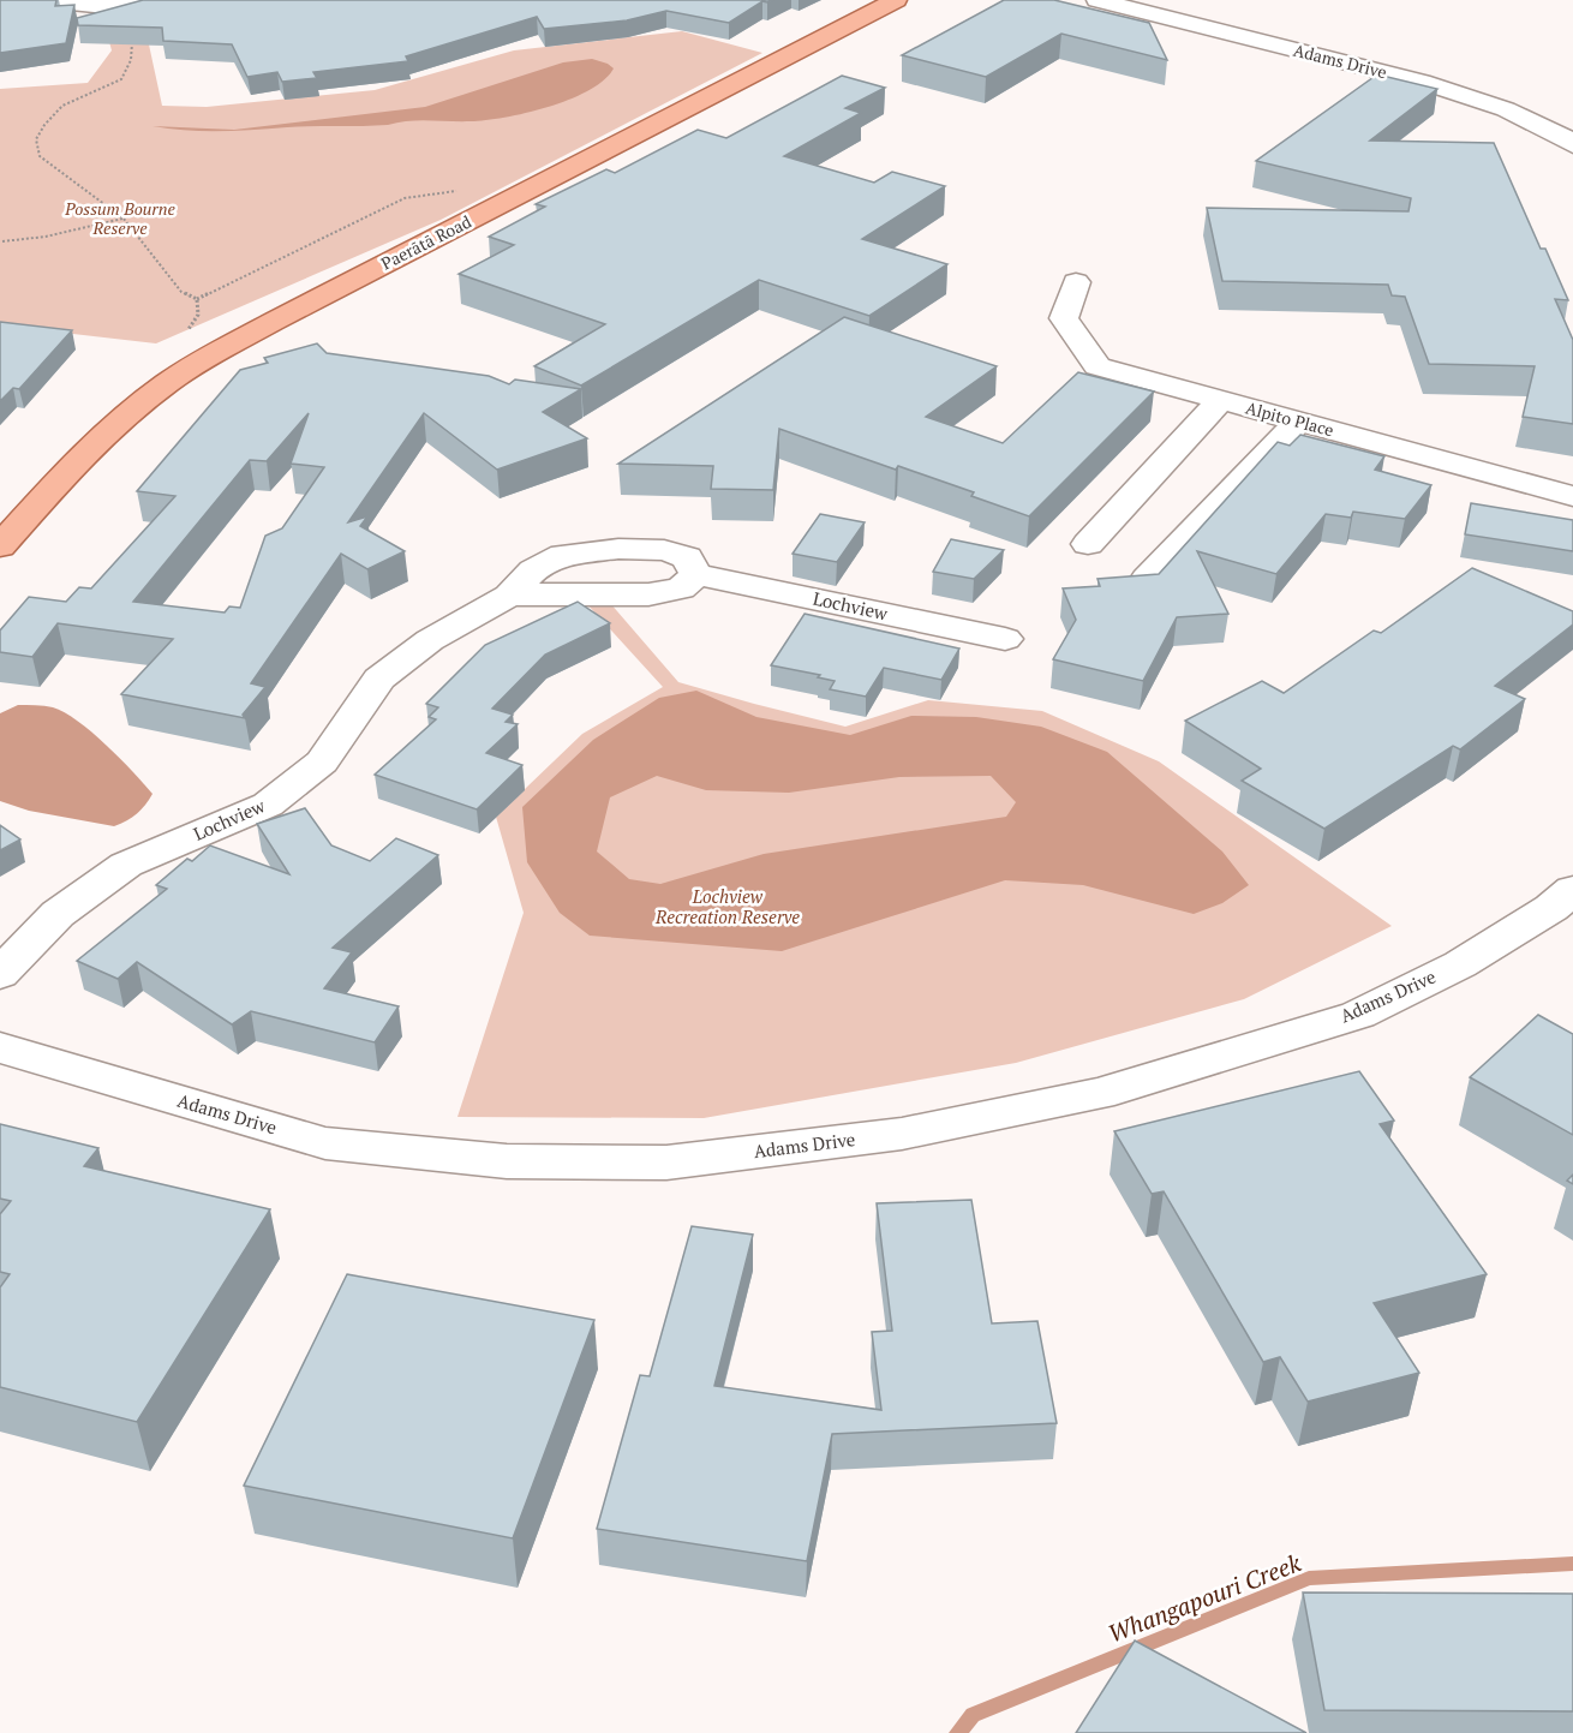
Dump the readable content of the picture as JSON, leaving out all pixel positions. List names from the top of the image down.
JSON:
{
  "streets": {
    "main road": ["Paerātā Road"],
    "street": ["Adams Drive", "Alpito Place", "Lochview"]
  },
  "water": ["Whangapouri Creek"],
  "parks": ["Possum Bourne Reserve", "Lochview Recreation Reserve"]
}
